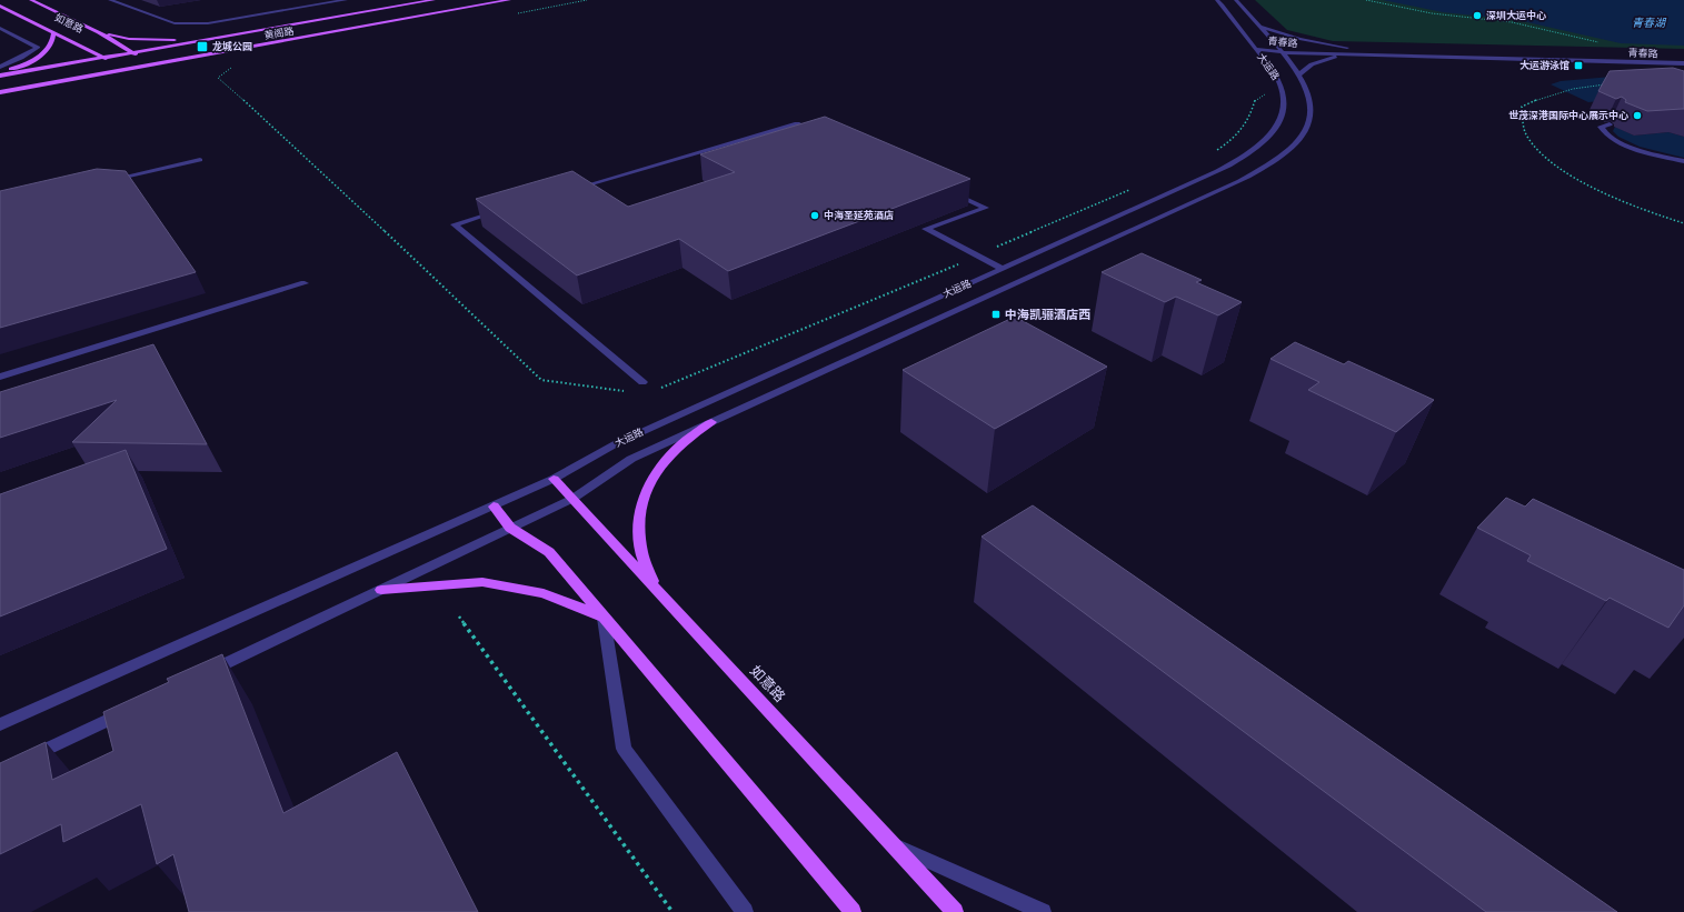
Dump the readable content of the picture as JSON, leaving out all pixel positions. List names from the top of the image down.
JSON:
{
  "streets": {
    "main road": ["如意路", "黄阁路"],
    "street": ["青春路", "大运路"]
  },
  "crossings": [
    ["如意路", "黄阁路"],
    ["如意路", "大运路"],
    ["青春路", "大运路"]
  ],
  "water": ["青春湖"],
  "places": {
    "other": ["深圳大运中心", "世茂深港国际中心展示中心", "中海圣延苑酒店"],
    "transit": ["龙城公园", "大运游泳馆", "中海凯骊酒店西"]
  }
}
